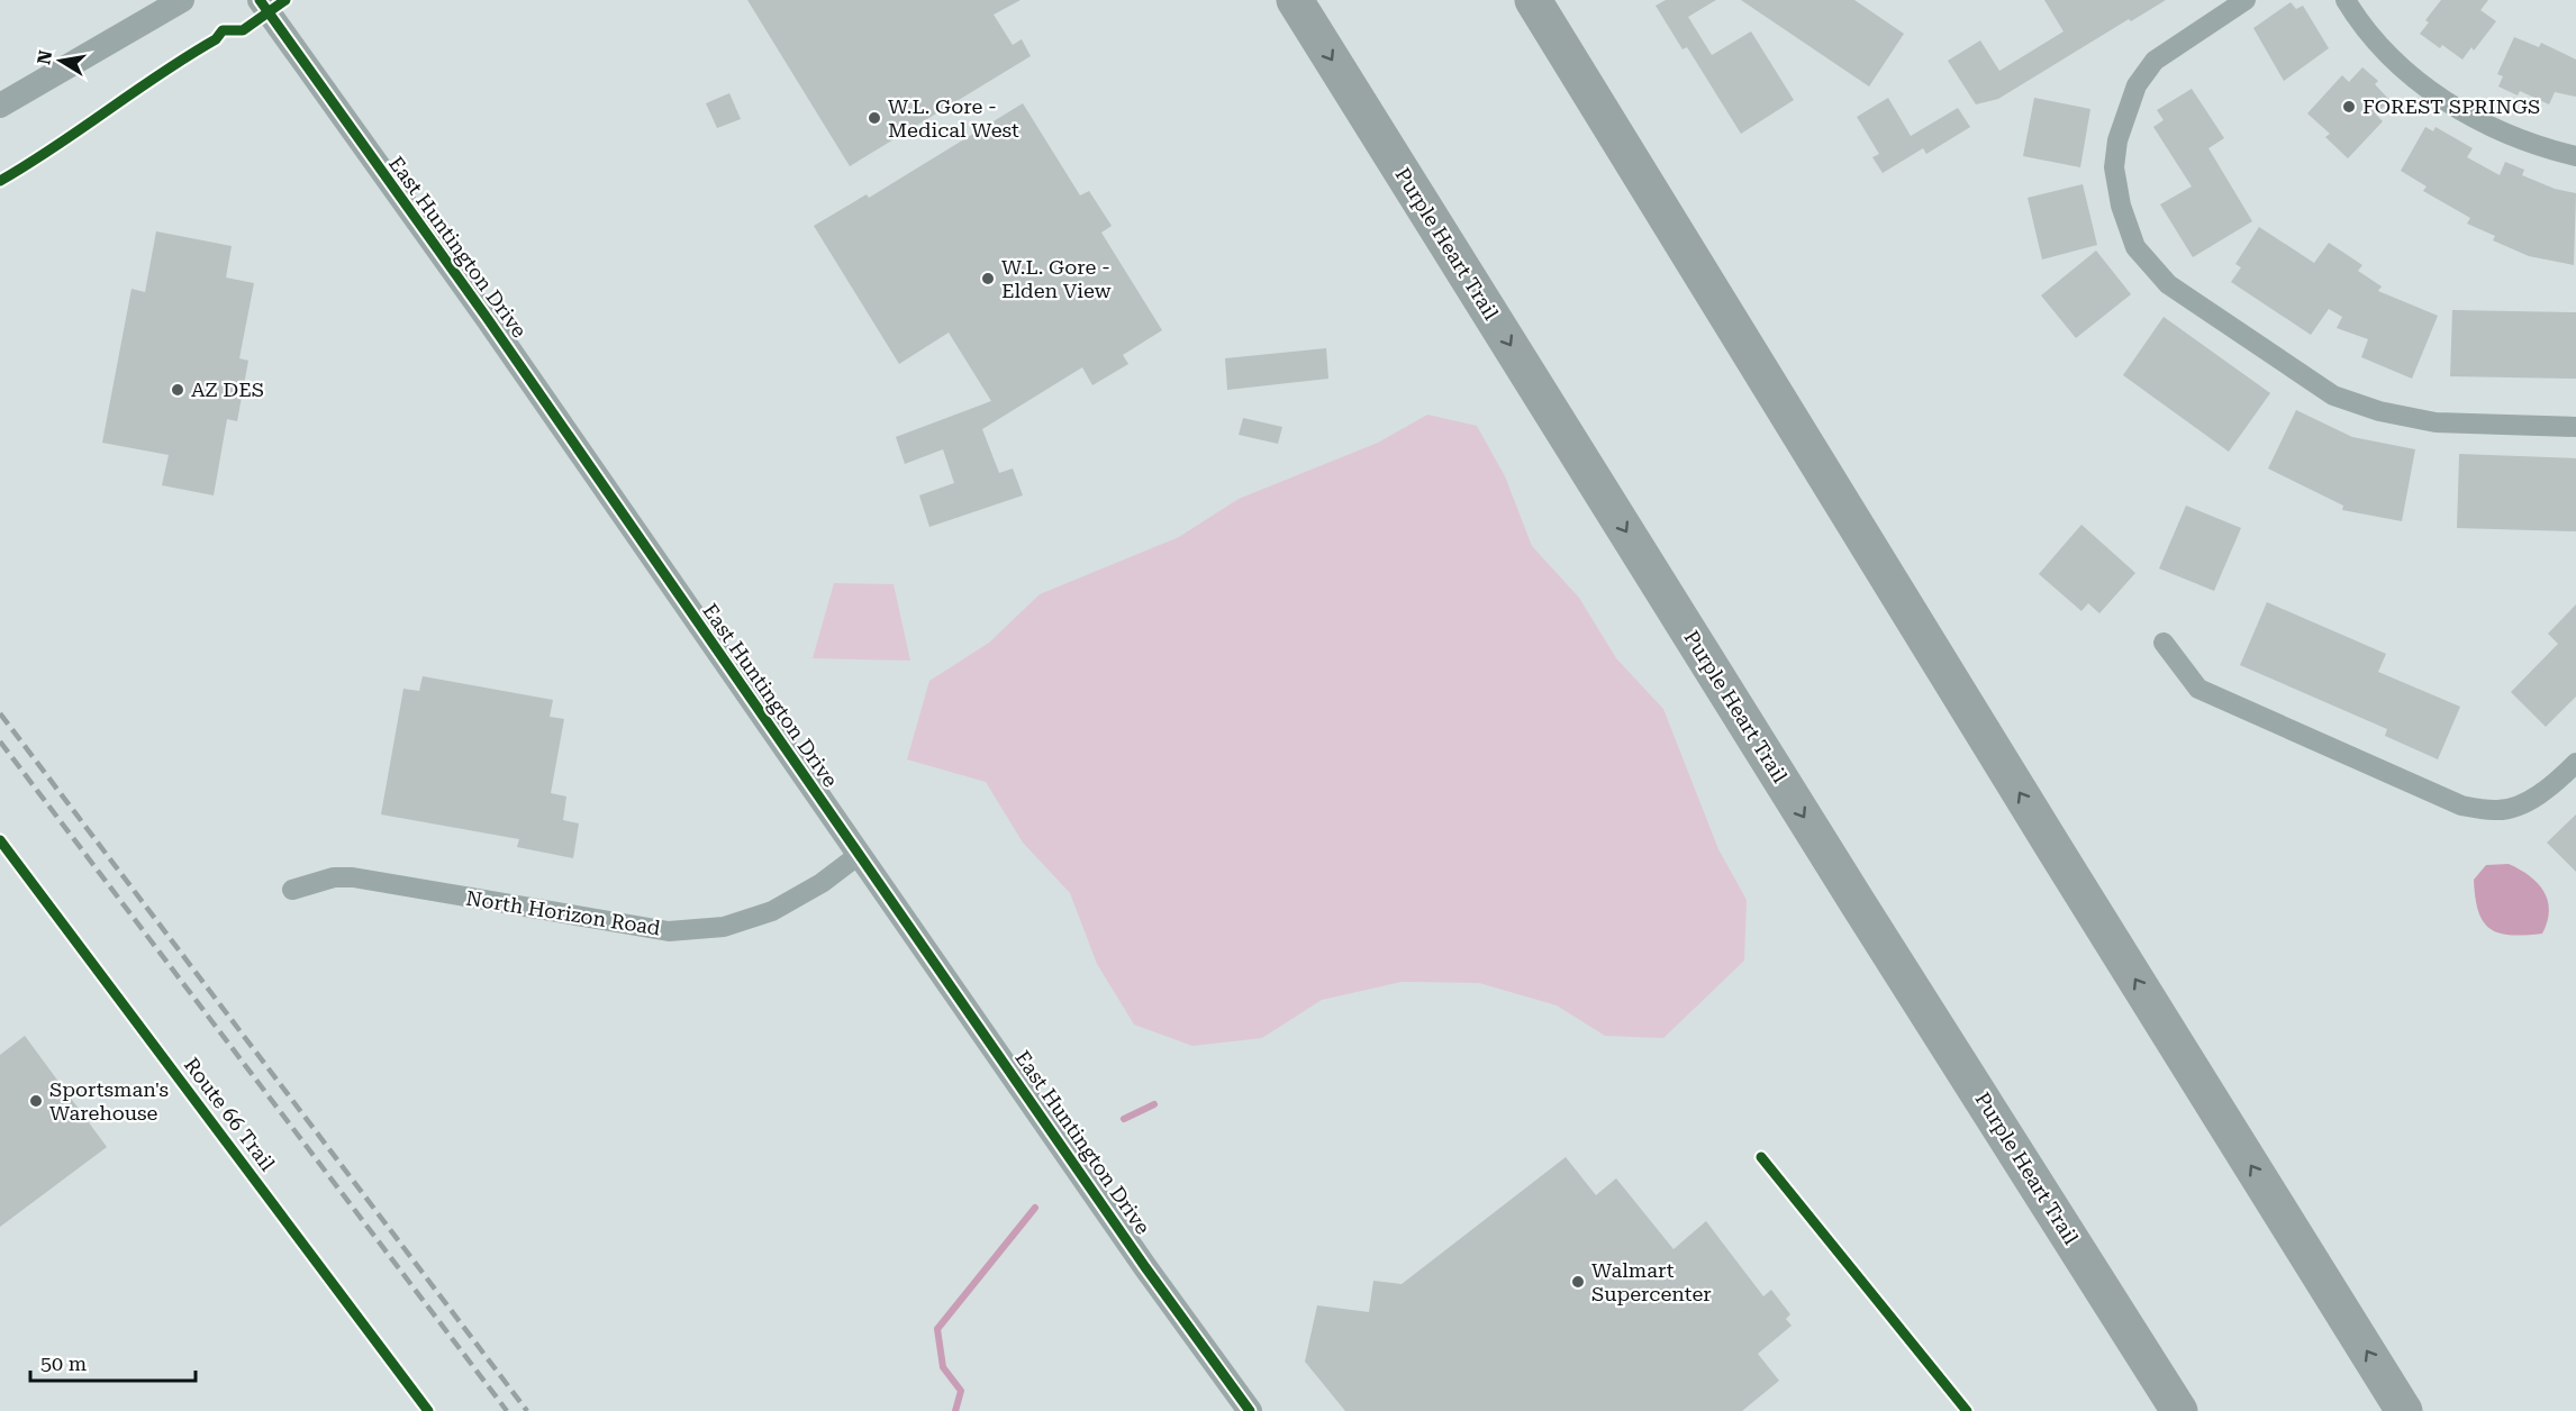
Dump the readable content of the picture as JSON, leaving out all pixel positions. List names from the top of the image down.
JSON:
{
  "streets": {
    "highway": ["Purple Heart Trail"],
    "street": ["East Huntington Drive", "North Horizon Road"],
    "cycle path": ["Route 66 Trail"]
  },
  "crossings": [
    ["East Huntington Drive", "North Horizon Road"]
  ],
  "places": [
    "FOREST SPRINGS",
    "W.L. Gore - Medical West",
    "W.L. Gore - Elden View",
    "AZ DES",
    "Sportsman's Warehouse",
    "Walmart Supercenter"
  ],
  "scale_bar": "50 m",
  "north": "left"
}
